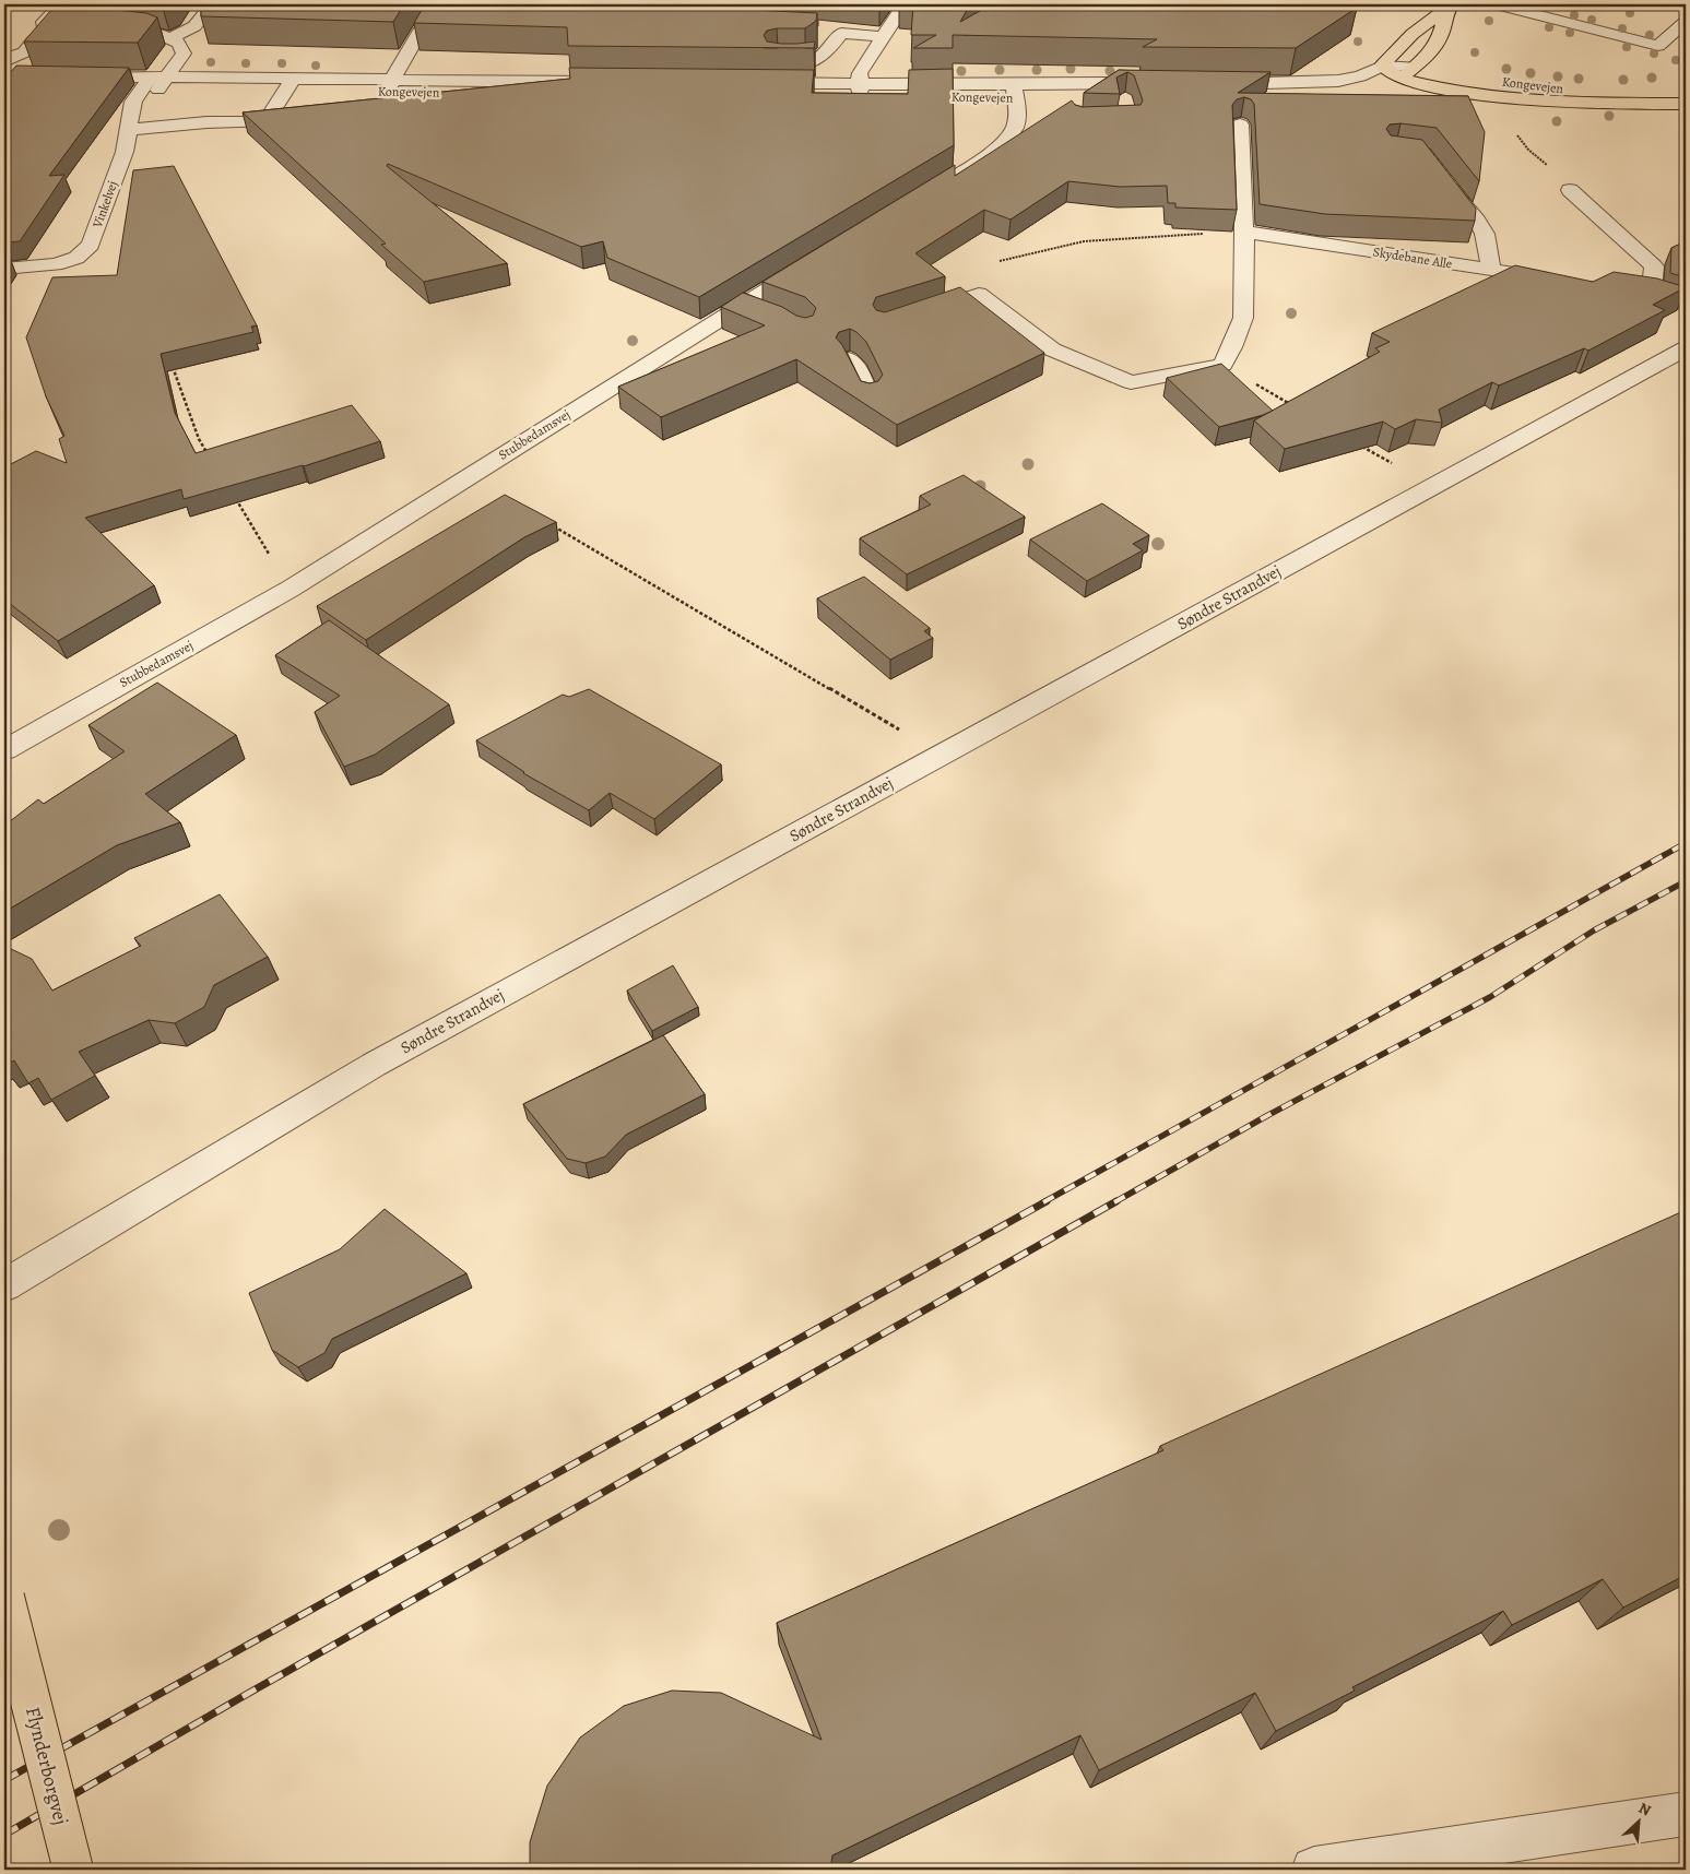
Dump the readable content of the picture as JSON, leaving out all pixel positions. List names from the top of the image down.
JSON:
{
  "streets": {
    "main road": ["Kongevejen", "Flynderborgvej"],
    "street": [
      "Vinkelvej",
      "Skydebane Alle",
      "Stubbedamsvej",
      "Søndre Strandvej"
    ]
  },
  "crossings": [
    ["Kongevejen", "Vinkelvej"]
  ],
  "north": "top right"
}
